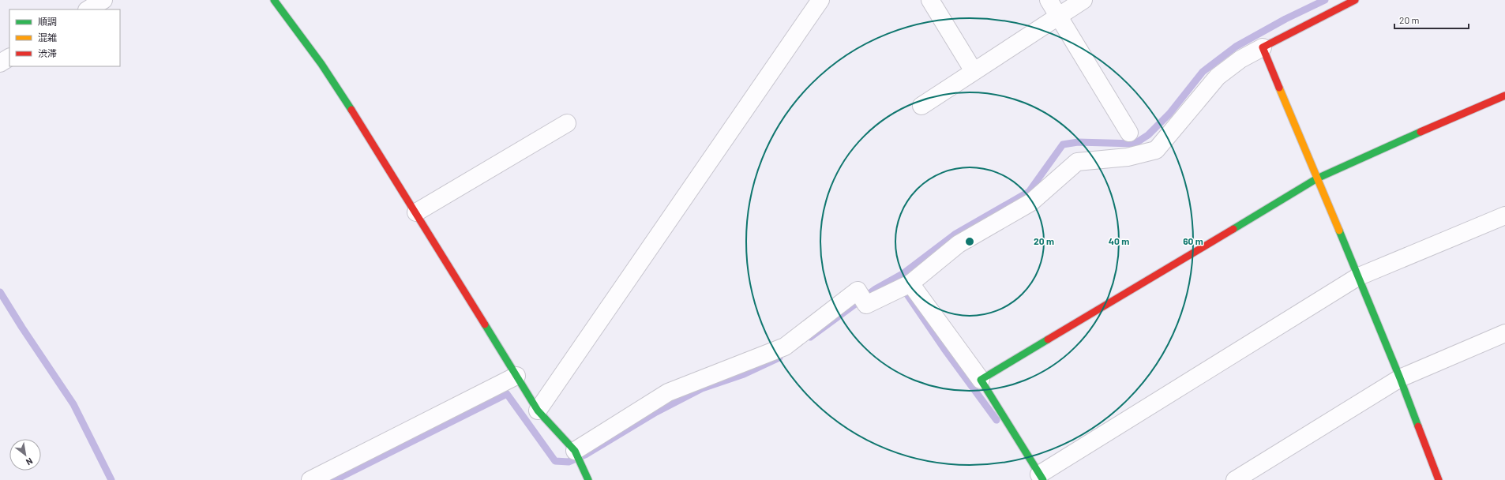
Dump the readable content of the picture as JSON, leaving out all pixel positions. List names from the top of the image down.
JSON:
{
  "legend": ["順調", "混雑", "渋滞"],
  "scale_bar": "20 m",
  "north": "bottom right",
  "rings": ["20 m", "40 m", "60 m"]
}
